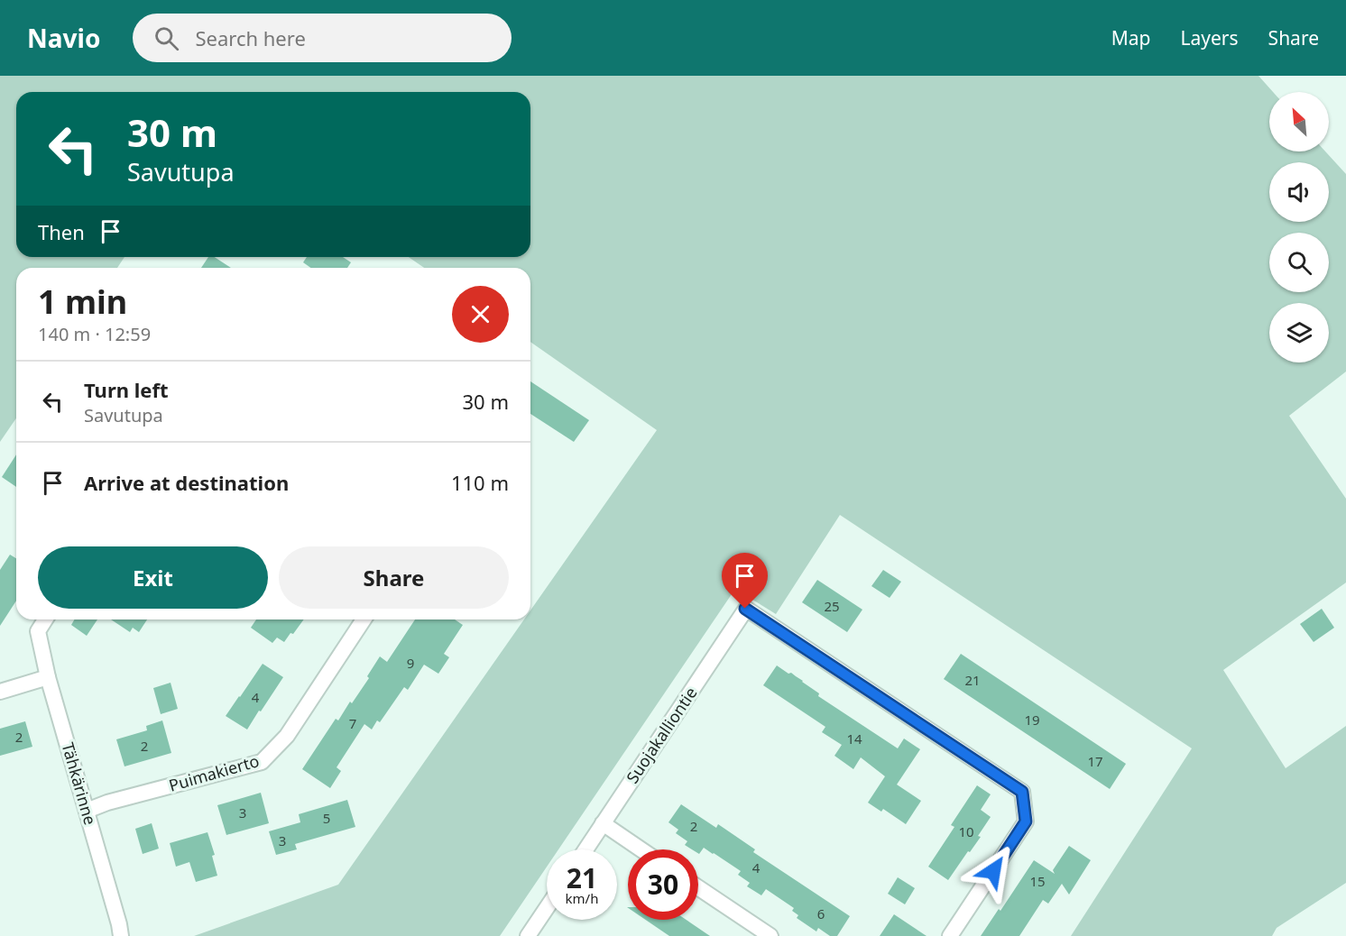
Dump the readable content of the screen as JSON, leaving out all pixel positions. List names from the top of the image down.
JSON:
{
  "streets": {
    "street": ["Suojakalliontie", "Puimakierto", "Tähkärinne"]
  },
  "crossings": [
    ["Puimakierto", "Tähkärinne"]
  ],
  "house_numbers": [
    "25",
    "9",
    "21",
    "4",
    "19",
    "7",
    "2",
    "14",
    "2",
    "17",
    "3",
    "5",
    "2",
    "10",
    "3",
    "4",
    "15",
    "6"
  ],
  "north": "top left",
  "page": {
    "header": "Navio",
    "search": "Search here",
    "nav": ["Map", "Layers", "Share"],
    "turn": ["30 m", "Savutupa"],
    "then": "Then",
    "heading": ["1 min", "140 m · 12:59"],
    "list": [
      {
        "name": "Turn left",
        "note": "Savutupa",
        "value": "30 m"
      },
      {
        "name": "Arrive at destination",
        "value": "110 m"
      }
    ],
    "buttons": ["Exit", "Share"],
    "speed": "21 km/h",
    "limit": "30"
  }
}
